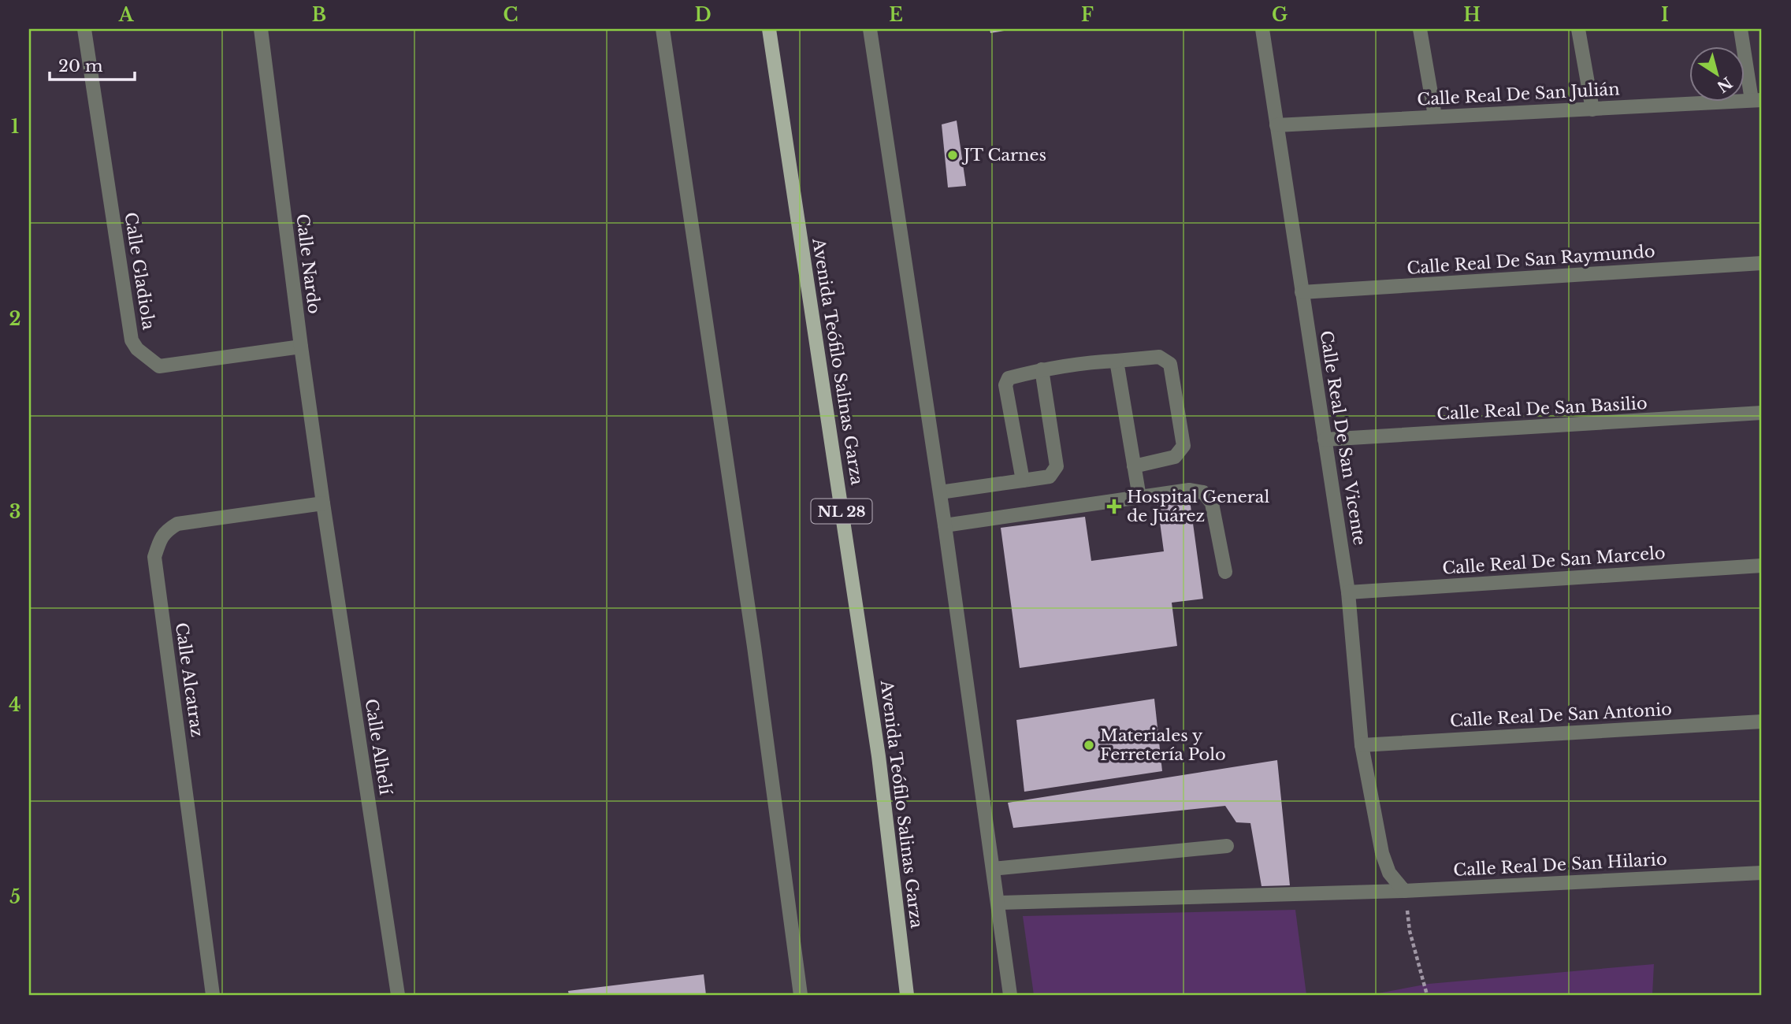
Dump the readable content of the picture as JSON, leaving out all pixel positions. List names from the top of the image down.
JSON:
{
  "streets": {
    "main road": ["Avenida Teófilo Salinas Garza", "NL 28"],
    "street": [
      "Calle Real De San Julián",
      "Calle Real De San Raymundo",
      "Calle Nardo",
      "Calle Gladiola",
      "Calle Real De San Basilio",
      "Calle Real De San Vicente",
      "Calle Real De San Marcelo",
      "Calle Alcatraz",
      "Calle Real De San Antonio",
      "Calle Alhelí",
      "Calle Real De San Hilario"
    ]
  },
  "crossings": [
    ["Calle Real De San Julián", "Calle Real De San Vicente"],
    ["Calle Real De San Raymundo", "Calle Real De San Vicente"],
    ["Calle Nardo", "Calle Gladiola"],
    ["Calle Nardo", "Calle Alcatraz"],
    ["Calle Nardo", "Calle Alhelí"],
    ["Calle Real De San Basilio", "Calle Real De San Vicente"],
    ["Calle Real De San Vicente", "Calle Real De San Marcelo"],
    ["Calle Real De San Vicente", "Calle Real De San Antonio"],
    ["Calle Real De San Vicente", "Calle Real De San Hilario"],
    ["Calle Alcatraz", "Calle Alhelí"]
  ],
  "places": {
    "other": ["JT Carnes", "Materiales y Ferretería Polo"],
    "health": ["Hospital General de Juárez"]
  },
  "scale_bar": "20 m",
  "north": "bottom right",
  "grid": {
    "columns": [
      "A",
      "B",
      "C",
      "D",
      "E",
      "F",
      "G",
      "H",
      "I"
    ],
    "rows": [
      "1",
      "2",
      "3",
      "4",
      "5"
    ]
  }
}
